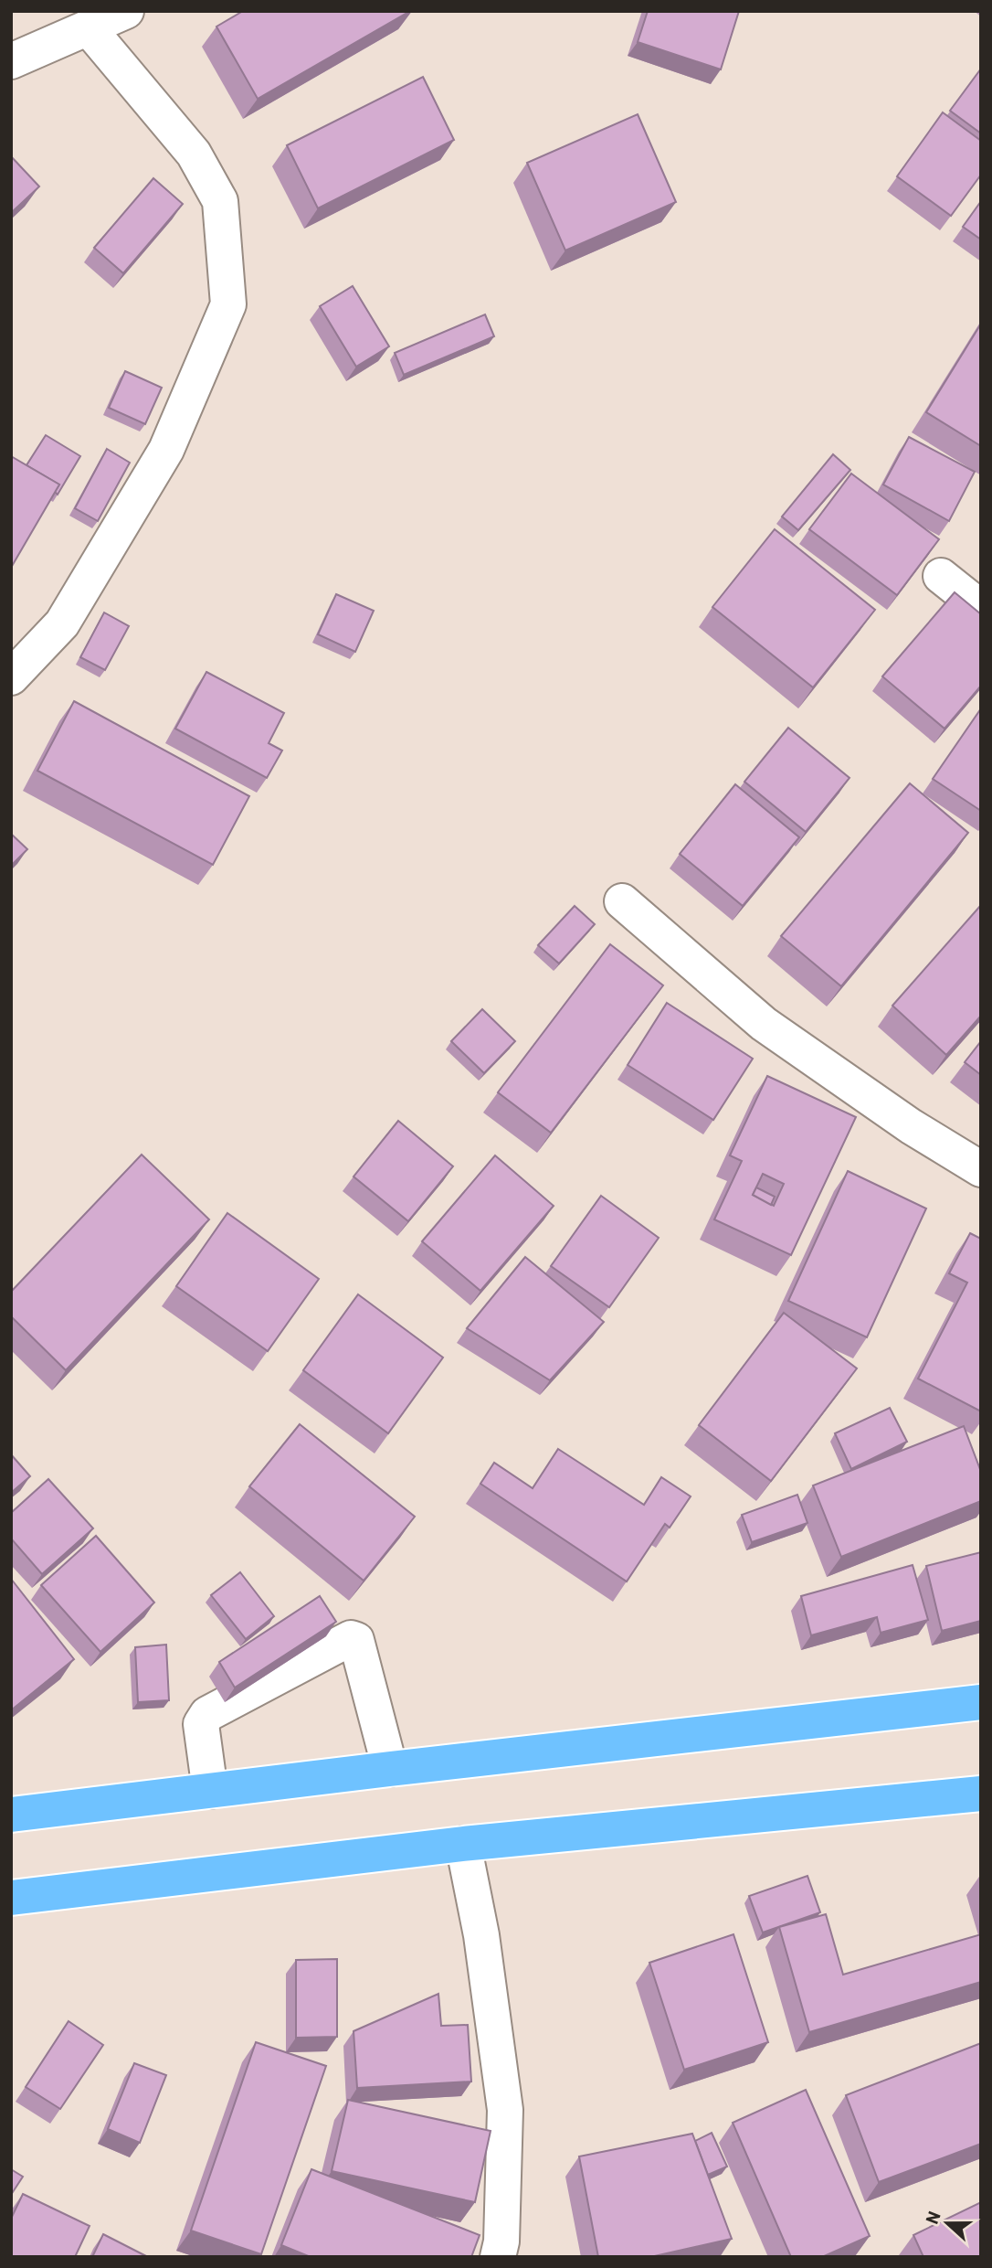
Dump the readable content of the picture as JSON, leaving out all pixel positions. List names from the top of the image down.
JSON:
{
  "north": "left"
}
